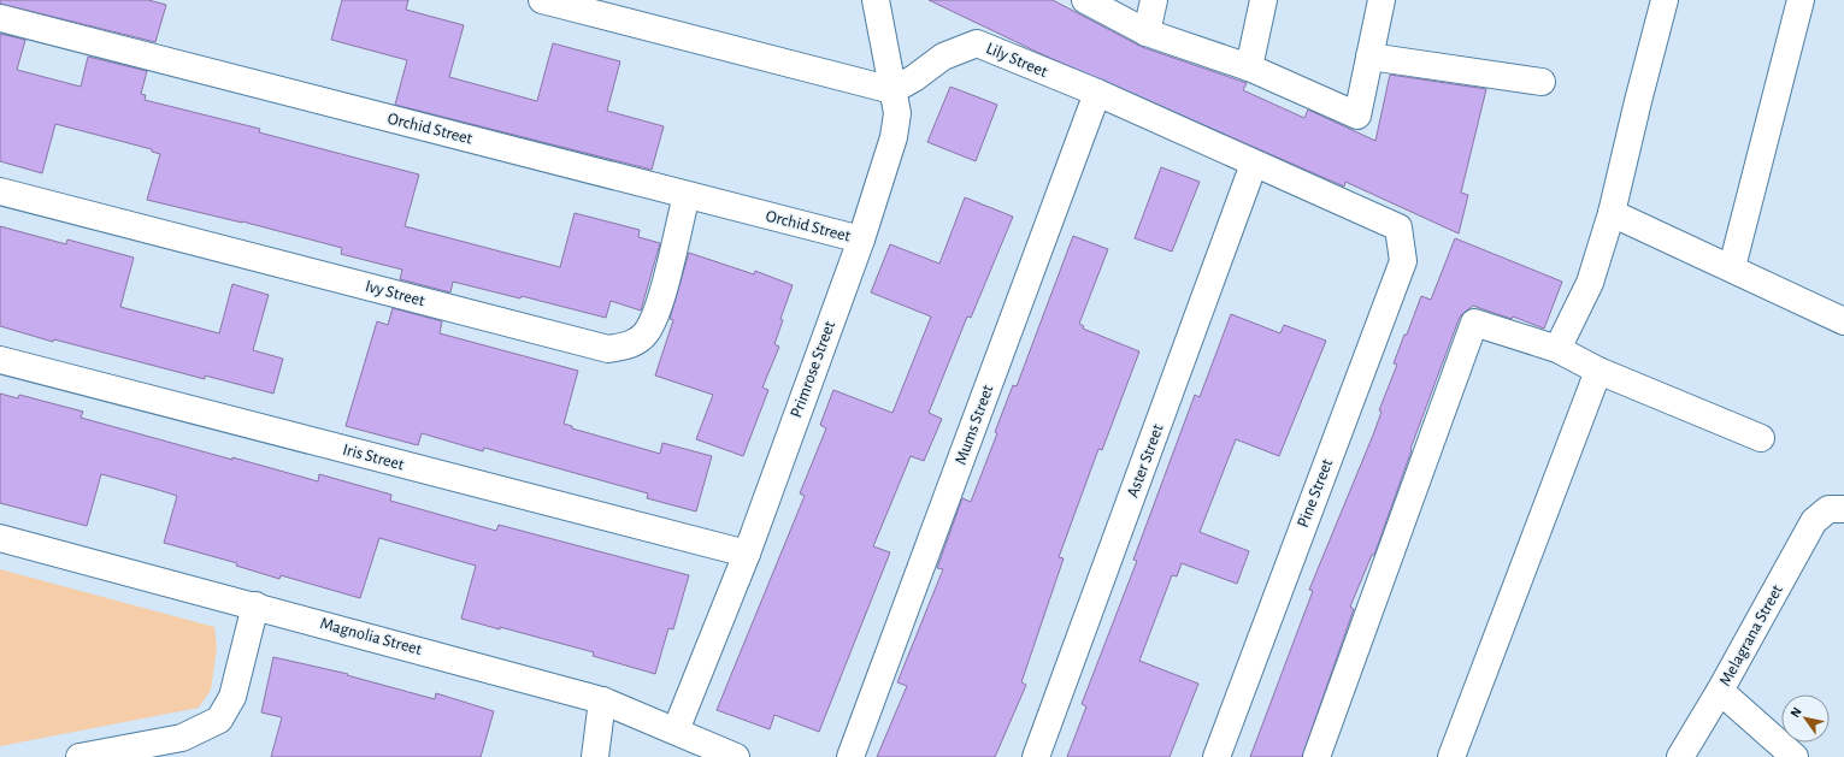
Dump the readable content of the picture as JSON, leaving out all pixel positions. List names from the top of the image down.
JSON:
{
  "streets": {
    "street": [
      "Lily Street",
      "Orchid Street",
      "Ivy Street",
      "Primrose Street",
      "Mums Street",
      "Iris Street",
      "Aster Street",
      "Pine Street",
      "Melagrana Street",
      "Magnolia Street"
    ]
  },
  "crossings": [
    ["Lily Street", "Primrose Street"],
    ["Lily Street", "Mums Street"],
    ["Lily Street", "Aster Street"],
    ["Lily Street", "Pine Street"],
    ["Orchid Street", "Ivy Street"],
    ["Orchid Street", "Primrose Street"],
    ["Primrose Street", "Iris Street"],
    ["Primrose Street", "Magnolia Street"]
  ],
  "north": "top left"
}
